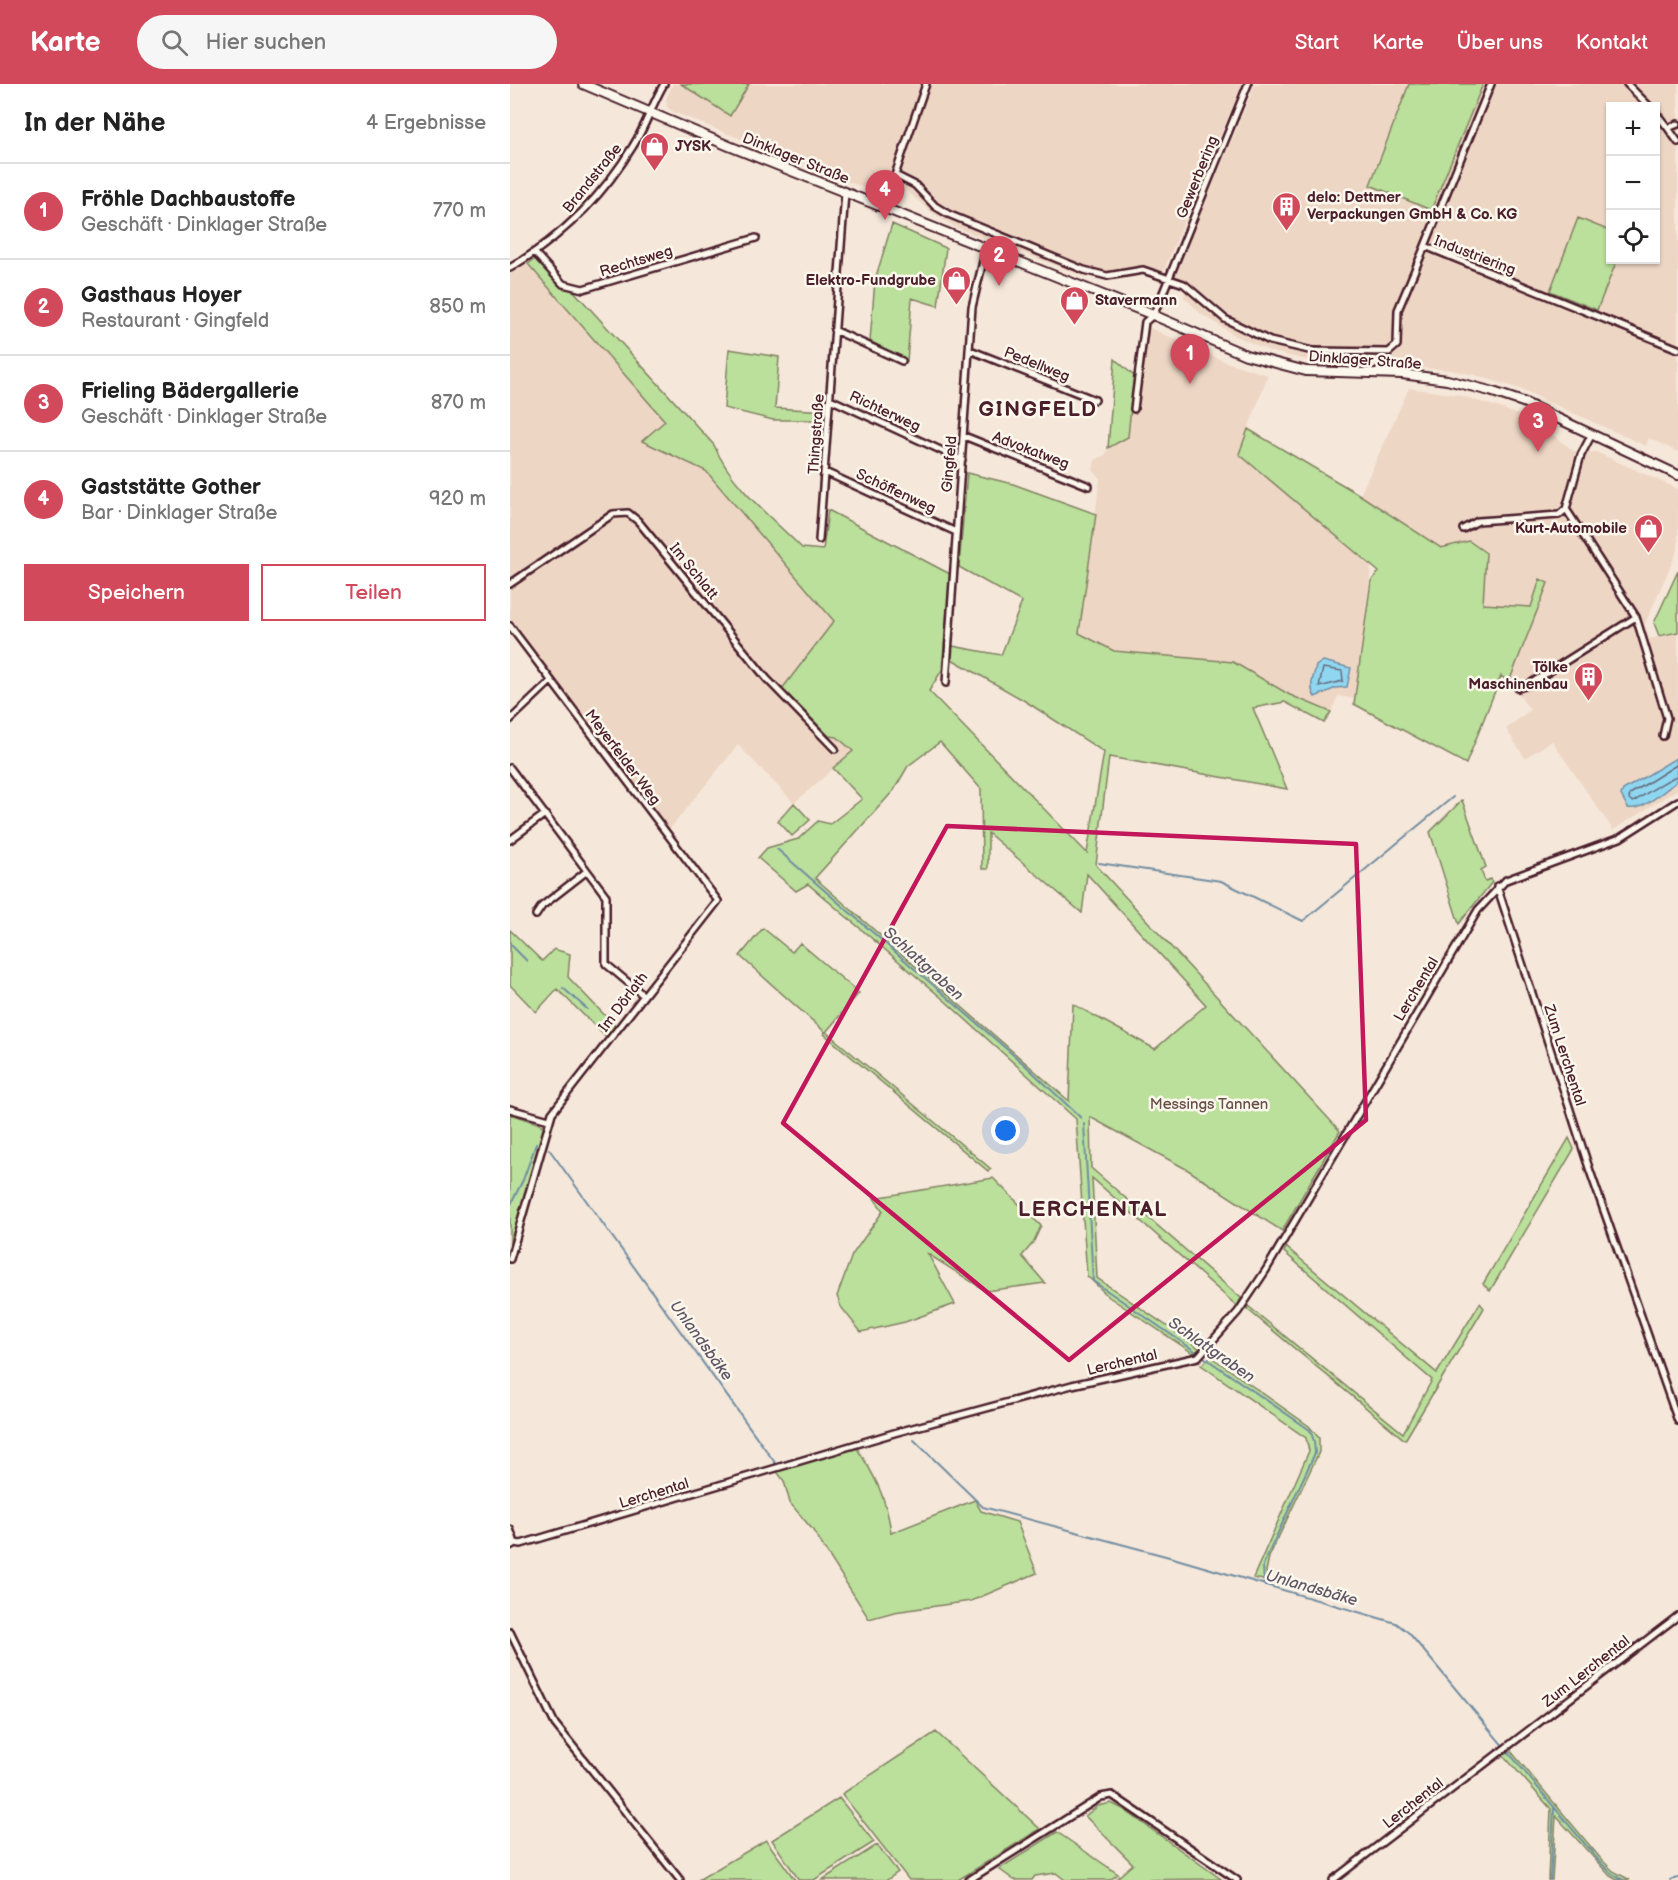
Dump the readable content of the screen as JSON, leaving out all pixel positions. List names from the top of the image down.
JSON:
{
  "streets": {
    "main road": ["Dinklager Straße"],
    "street": [
      "Gewerbering",
      "Brandstraße",
      "Industriering",
      "Rechtsweg",
      "Pedellweg",
      "Richterweg",
      "Thingstraße",
      "Advokatweg",
      "Gingfeld",
      "Schöffenweg",
      "Im Schlatt",
      "Meyerfelder Weg",
      "Lerchental",
      "Im Dörlath",
      "Zum Lerchental"
    ]
  },
  "crossings": [
    ["Dinklager Straße", "Gewerbering"],
    ["Dinklager Straße", "Brandstraße"],
    ["Dinklager Straße", "Thingstraße"],
    ["Dinklager Straße", "Gingfeld"],
    ["Gewerbering", "Industriering"],
    ["Brandstraße", "Rechtsweg"],
    ["Pedellweg", "Gingfeld"],
    ["Richterweg", "Thingstraße"],
    ["Richterweg", "Gingfeld"],
    ["Thingstraße", "Schöffenweg"],
    ["Advokatweg", "Gingfeld"],
    ["Gingfeld", "Schöffenweg"],
    ["Meyerfelder Weg", "Im Dörlath"],
    ["Lerchental", "Zum Lerchental"]
  ],
  "districts": ["GINGFELD", "LERCHENTAL"],
  "water": ["Schlattgraben", "Unlandsbäke"],
  "parks": ["Messings Tannen"],
  "places": {
    "shop": [
      "JYSK",
      "Elektro-Fundgrube",
      "Stavermann",
      "Kurt-Automobile"
    ],
    "building": ["delo: Dettmer Verpackungen GmbH & Co. KG", "Tölke Maschinenbau"]
  },
  "page": {
    "header": "Karte",
    "search": "Hier suchen",
    "nav": [
      "Start",
      "Karte",
      "Über uns",
      "Kontakt"
    ],
    "heading": ["In der Nähe", "4 Ergebnisse"],
    "map_buttons": ["+", "−"],
    "list": [
      {
        "mark": "1",
        "name": "Fröhle Dachbaustoffe",
        "note": "Geschäft · Dinklager Straße",
        "value": "770 m"
      },
      {
        "mark": "2",
        "name": "Gasthaus Hoyer",
        "note": "Restaurant · Gingfeld",
        "value": "850 m"
      },
      {
        "mark": "3",
        "name": "Frieling Bädergallerie",
        "note": "Geschäft · Dinklager Straße",
        "value": "870 m"
      },
      {
        "mark": "4",
        "name": "Gaststätte Gother",
        "note": "Bar · Dinklager Straße",
        "value": "920 m"
      }
    ],
    "pins": [
      "4",
      "2",
      "1",
      "3"
    ],
    "buttons": ["Speichern", "Teilen"]
  }
}
